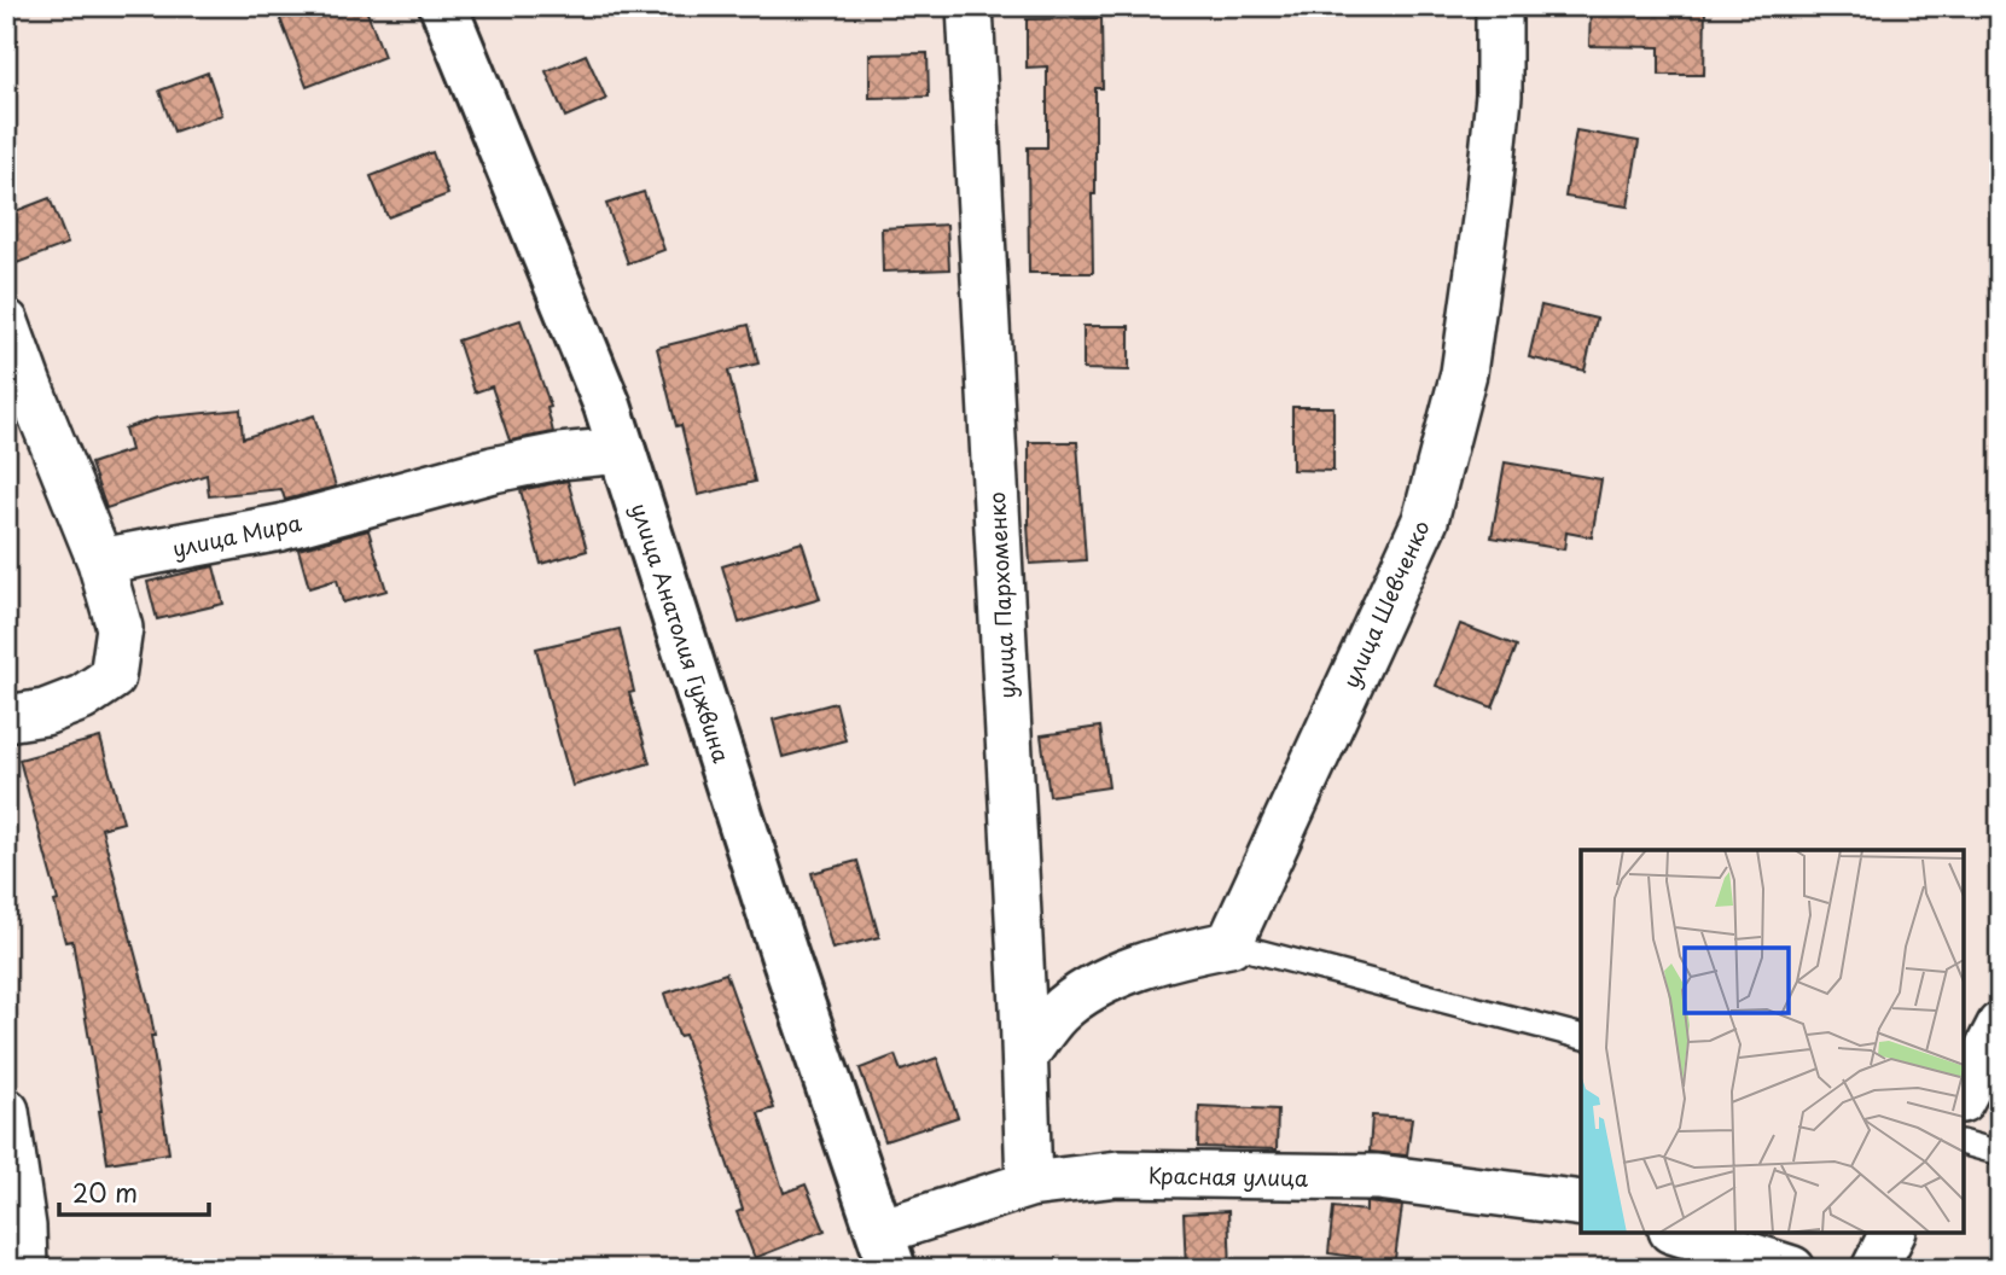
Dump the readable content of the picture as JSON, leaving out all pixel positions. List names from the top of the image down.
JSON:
{
  "streets": {
    "street": [
      "улица Мира",
      "улица Пархоменко",
      "улица Шевченко",
      "улица Анатолия Гужвина",
      "Красная улица"
    ]
  },
  "crossings": [
    ["улица Мира", "улица Анатолия Гужвина"],
    ["улица Пархоменко", "Красная улица"],
    ["улица Анатолия Гужвина", "Красная улица"]
  ],
  "scale_bar": "20 m"
}
